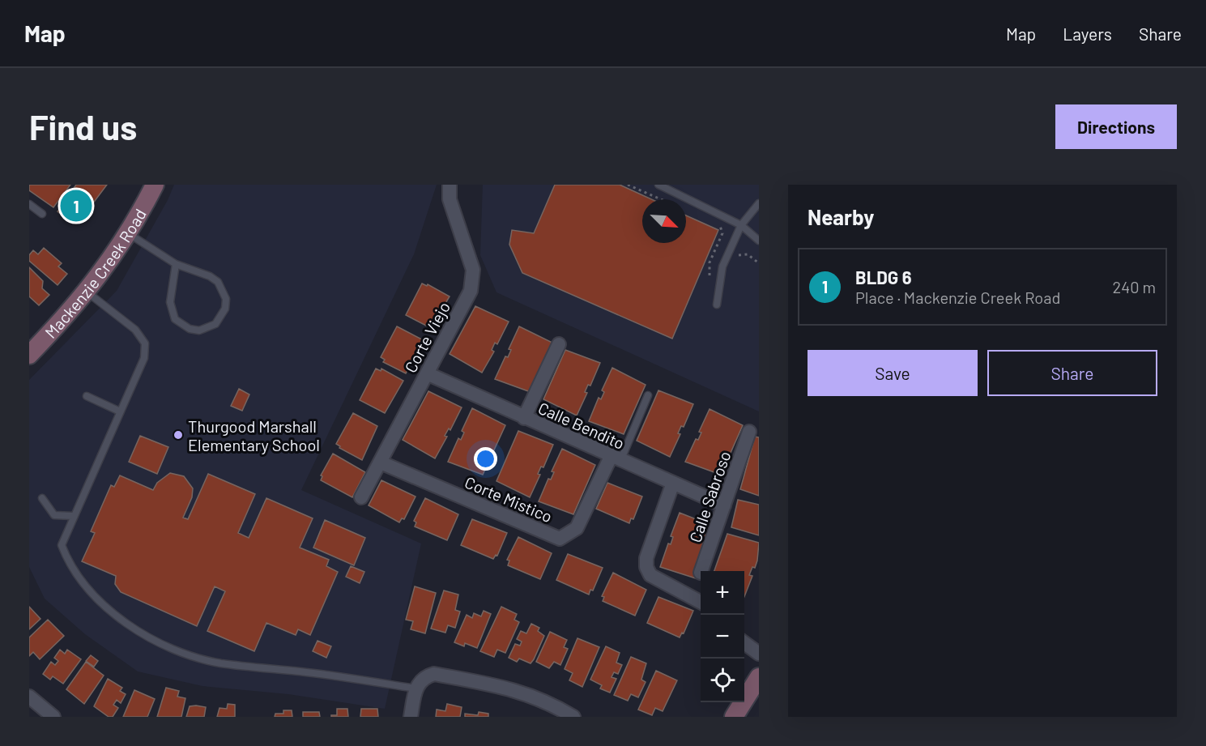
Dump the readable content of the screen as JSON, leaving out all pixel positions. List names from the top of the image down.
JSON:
{
  "streets": {
    "street": [
      "Mackenzie Creek Road",
      "Corte Viejo",
      "Calle Bendito",
      "Calle Sabroso",
      "Corte Mistico"
    ]
  },
  "crossings": [
    ["Corte Viejo", "Calle Bendito"],
    ["Corte Viejo", "Corte Mistico"],
    ["Calle Bendito", "Calle Sabroso"],
    ["Calle Bendito", "Corte Mistico"]
  ],
  "places": ["Thurgood Marshall Elementary School"],
  "north": "bottom right",
  "page": {
    "header": "Map",
    "nav": ["Map", "Layers", "Share"],
    "buttons": [
      "Directions",
      ["Save", "Share"]
    ],
    "title": "Find us",
    "heading": "Nearby",
    "pins": "1",
    "list": [
      {
        "mark": "1",
        "name": "BLDG 6",
        "note": "Place · Mackenzie Creek Road",
        "value": "240 m"
      }
    ],
    "map_buttons": ["+", "−"]
  }
}
